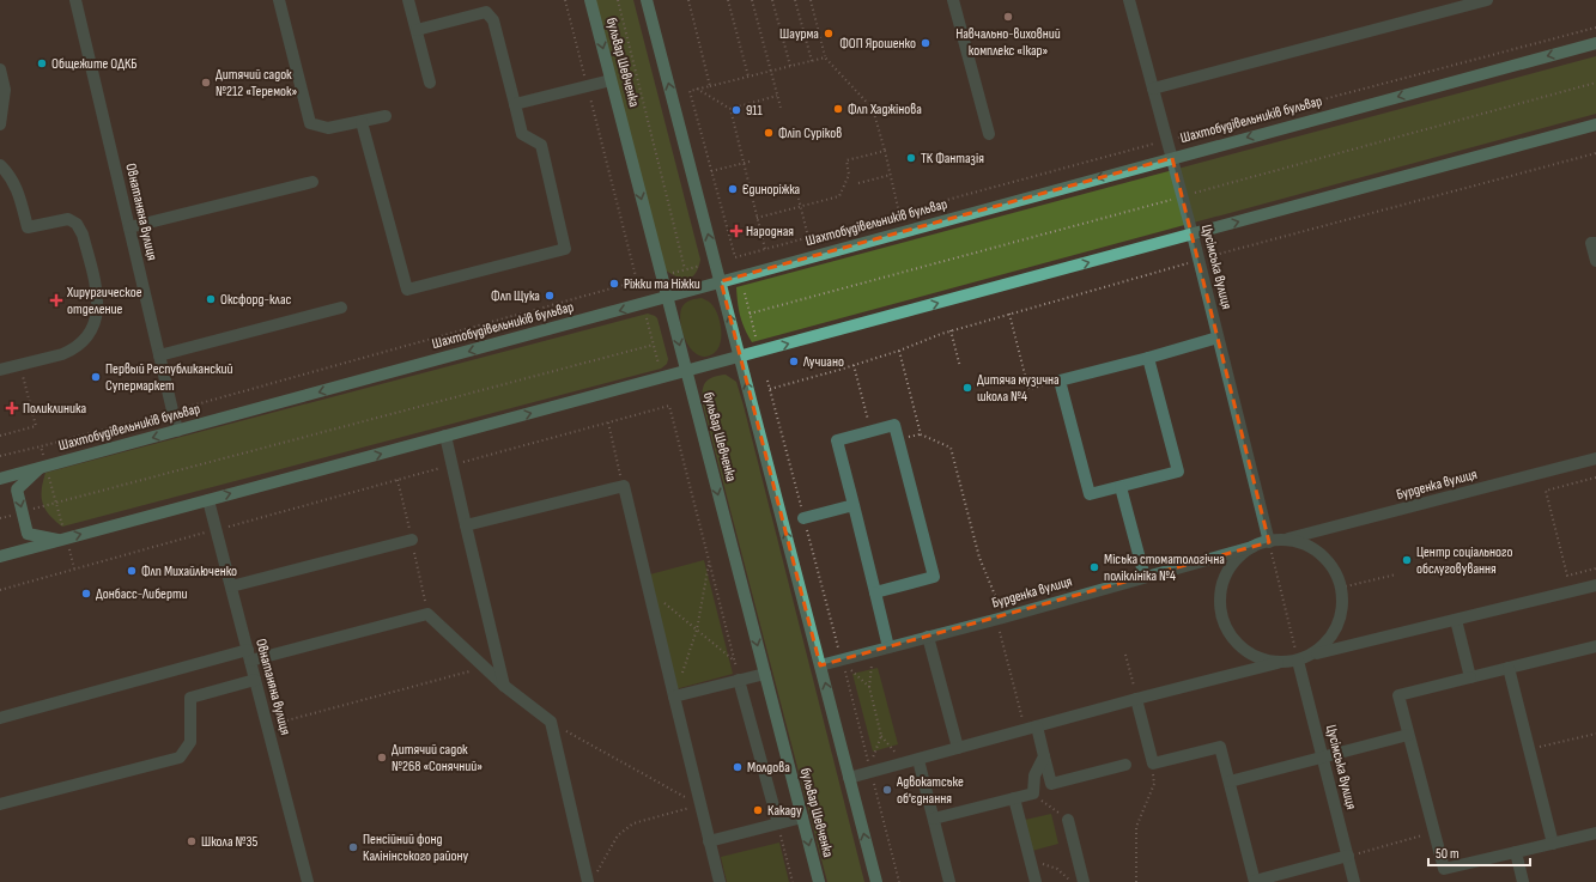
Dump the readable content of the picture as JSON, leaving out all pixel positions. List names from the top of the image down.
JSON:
{
  "streets": {
    "main road": ["бульвар Шевченка", "Шахтобудівельників бульвар"],
    "street": ["Овнатаняна вулиця", "Цусімська вулиця", "Бурденка вулиця"]
  },
  "crossings": [
    ["бульвар Шевченка", "Шахтобудівельників бульвар"],
    ["Шахтобудівельників бульвар", "Овнатаняна вулиця"],
    ["Шахтобудівельників бульвар", "Цусімська вулиця"],
    ["Цусімська вулиця", "Бурденка вулиця"]
  ],
  "places": {
    "other": [
      "Навчально-виховний комплекс «Ікар»",
      "Шаурма",
      "ФОП Ярошенко",
      "Общежите ОДКБ",
      "Дитячий садок №212 «Теремок»",
      "Флп Хаджінова",
      "911",
      "Фліп Суріков",
      "ТК Фантазія",
      "Єдиноріжка",
      "Ріжки та Ніжки",
      "Флп Щука",
      "Оксфорд-клас",
      "Лучиано",
      "Первый Республиканский Супермаркет",
      "Дитяча музична школа №4",
      "Центр соціального обслуговування",
      "Міська стоматологічна поліклініка №4",
      "Флп Михайлюченко",
      "Донбасс-Либерти",
      "Дитячий садок №268 «Сонячний»",
      "Молдова",
      "Адвокатське об'єднання",
      "Какаду",
      "Школа №35",
      "Пенсійний фонд Калінінського району"
    ],
    "health": ["Народная", "Хирургическое отделение", "Поликлиника"]
  },
  "scale_bar": "50 m"
}
